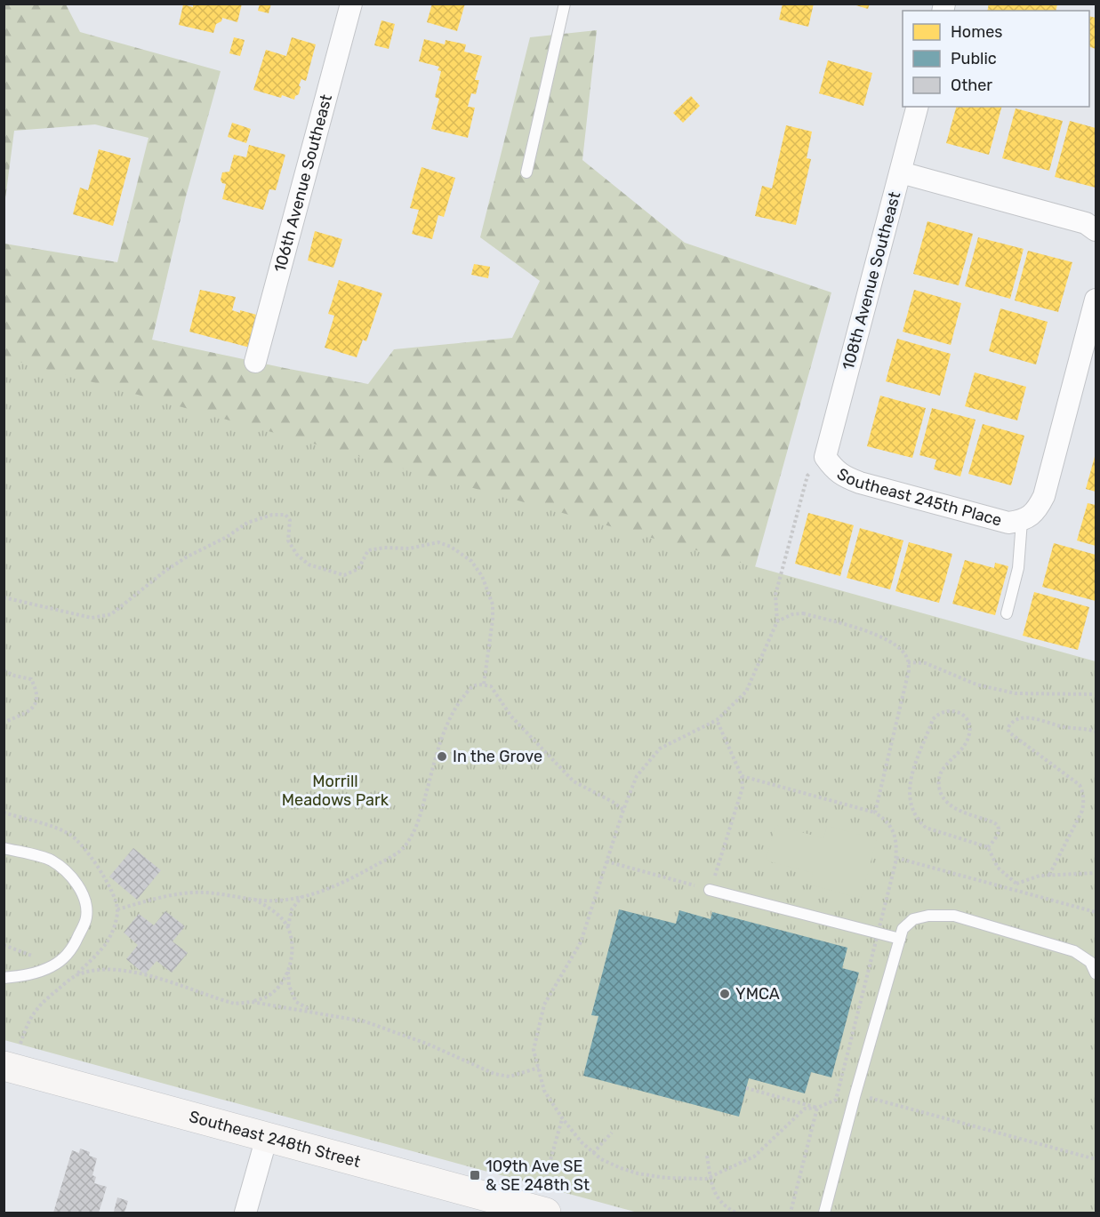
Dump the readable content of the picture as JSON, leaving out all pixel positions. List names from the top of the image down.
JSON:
{
  "streets": {
    "street": [
      "106th Avenue Southeast",
      "108th Avenue Southeast",
      "Southeast 245th Place",
      "Southeast 248th Street"
    ]
  },
  "crossings": [
    ["108th Avenue Southeast", "Southeast 245th Place"]
  ],
  "parks": ["Morrill Meadows Park"],
  "places": {
    "other": ["In the Grove", "YMCA"],
    "transit": ["109th Ave SE & SE 248th St"]
  },
  "legend": ["Homes", "Public", "Other"]
}
